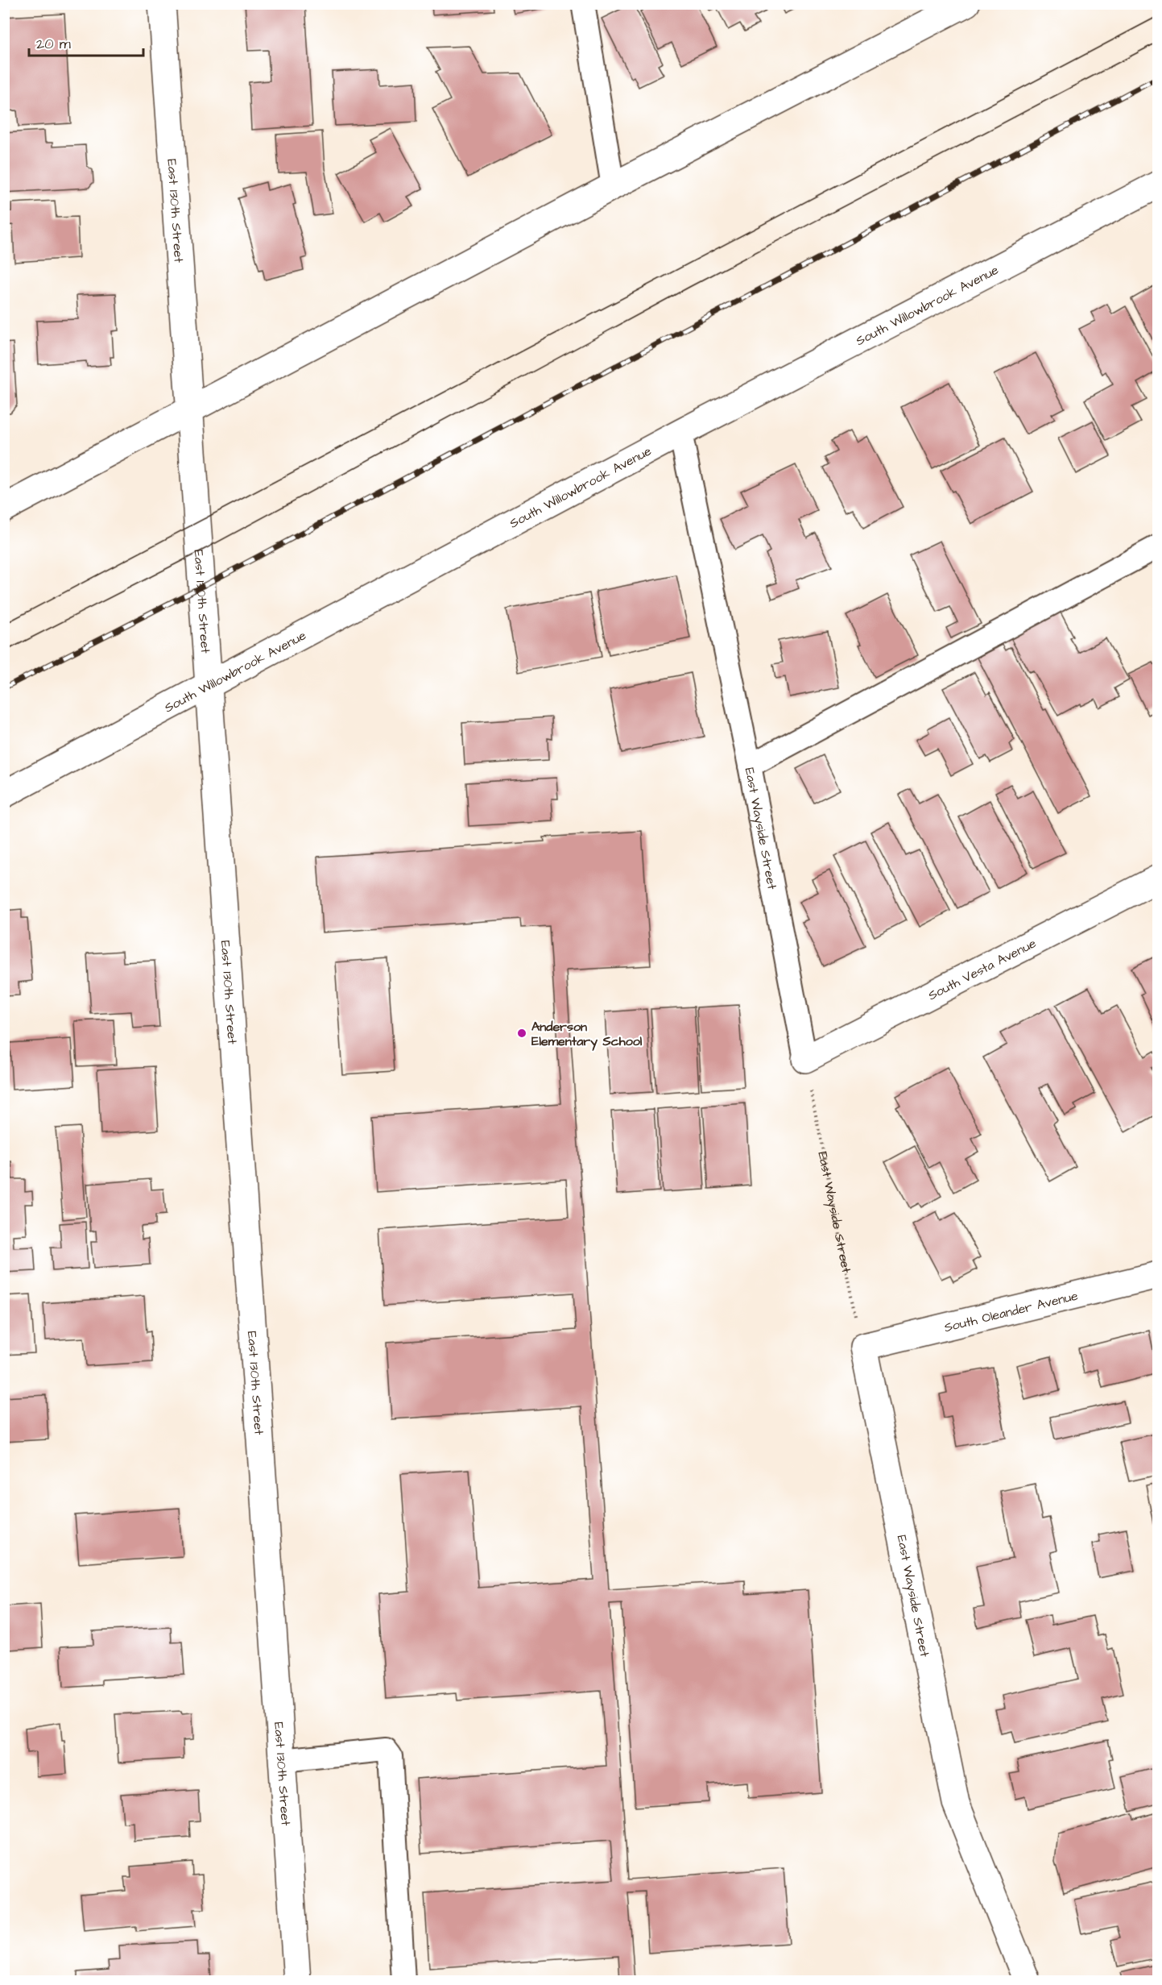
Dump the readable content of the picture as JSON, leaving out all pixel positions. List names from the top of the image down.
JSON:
{
  "streets": {
    "street": [
      "East 130th Street",
      "South Willowbrook Avenue",
      "East Wayside Street",
      "South Vesta Avenue",
      "South Oleander Avenue"
    ]
  },
  "crossings": [
    ["East 130th Street", "South Willowbrook Avenue"],
    ["South Willowbrook Avenue", "East Wayside Street"],
    ["East Wayside Street", "South Vesta Avenue"],
    ["East Wayside Street", "South Oleander Avenue"]
  ],
  "places": ["Anderson Elementary School"],
  "scale_bar": "20 m"
}
